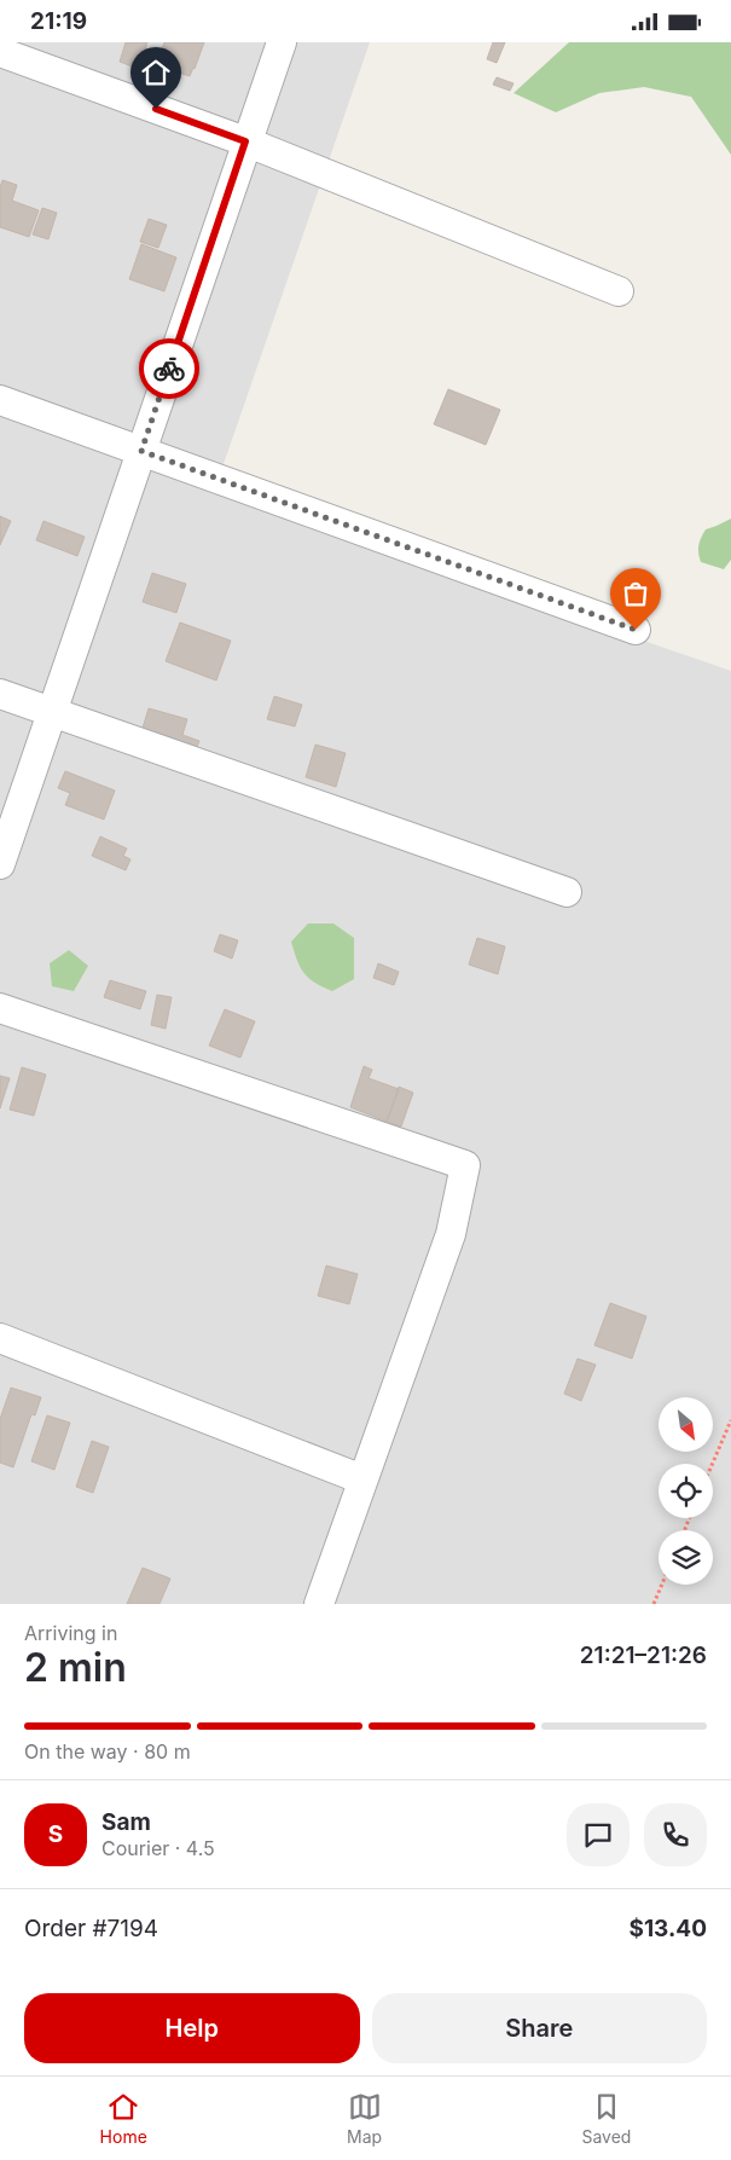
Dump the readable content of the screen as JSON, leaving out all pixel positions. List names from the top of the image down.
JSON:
{
  "north": "bottom right",
  "page": {
    "status": "21:19",
    "heading": ["2 min", "Arriving in", "21:21–21:26"],
    "panel": [
      "Sam",
      "Courier · 4.5",
      "Order #7194",
      "$13.40"
    ],
    "bar": "On the way · 80 m",
    "round": "S",
    "buttons": ["Help", "Share"],
    "tabs": ["Home", "Map", "Saved"]
  }
}
